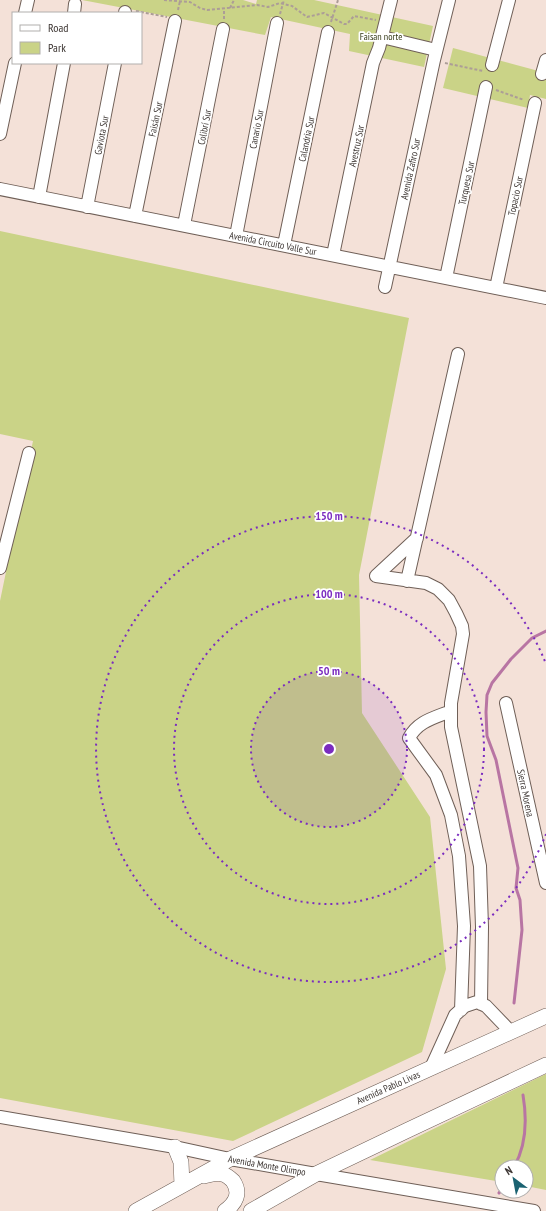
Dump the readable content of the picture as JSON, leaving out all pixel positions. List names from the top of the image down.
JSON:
{
  "streets": {
    "main road": ["Avenida Pablo Livas"],
    "street": [
      "Faisán Sur",
      "Colibrí Sur",
      "Canario Sur",
      "Gaviota Sur",
      "Calandria Sur",
      "Avestruz Sur",
      "Avenida Zafiro Sur",
      "Turquesa Sur",
      "Topacio Sur",
      "Avenida Circuito Valle Sur",
      "Sierra Morena",
      "Avenida Monte Olimpo"
    ]
  },
  "crossings": [
    ["Faisán Sur", "Avenida Circuito Valle Sur"],
    ["Colibrí Sur", "Avenida Circuito Valle Sur"],
    ["Canario Sur", "Avenida Circuito Valle Sur"],
    ["Gaviota Sur", "Avenida Circuito Valle Sur"],
    ["Calandria Sur", "Avenida Circuito Valle Sur"],
    ["Avestruz Sur", "Avenida Circuito Valle Sur"],
    ["Avenida Zafiro Sur", "Avenida Circuito Valle Sur"],
    ["Turquesa Sur", "Avenida Circuito Valle Sur"],
    ["Topacio Sur", "Avenida Circuito Valle Sur"],
    ["Avenida Pablo Livas", "Avenida Monte Olimpo"]
  ],
  "parks": ["Faisan norte"],
  "legend": ["Road", "Park"],
  "north": "top left",
  "rings": ["150 m", "100 m", "50 m"]
}
